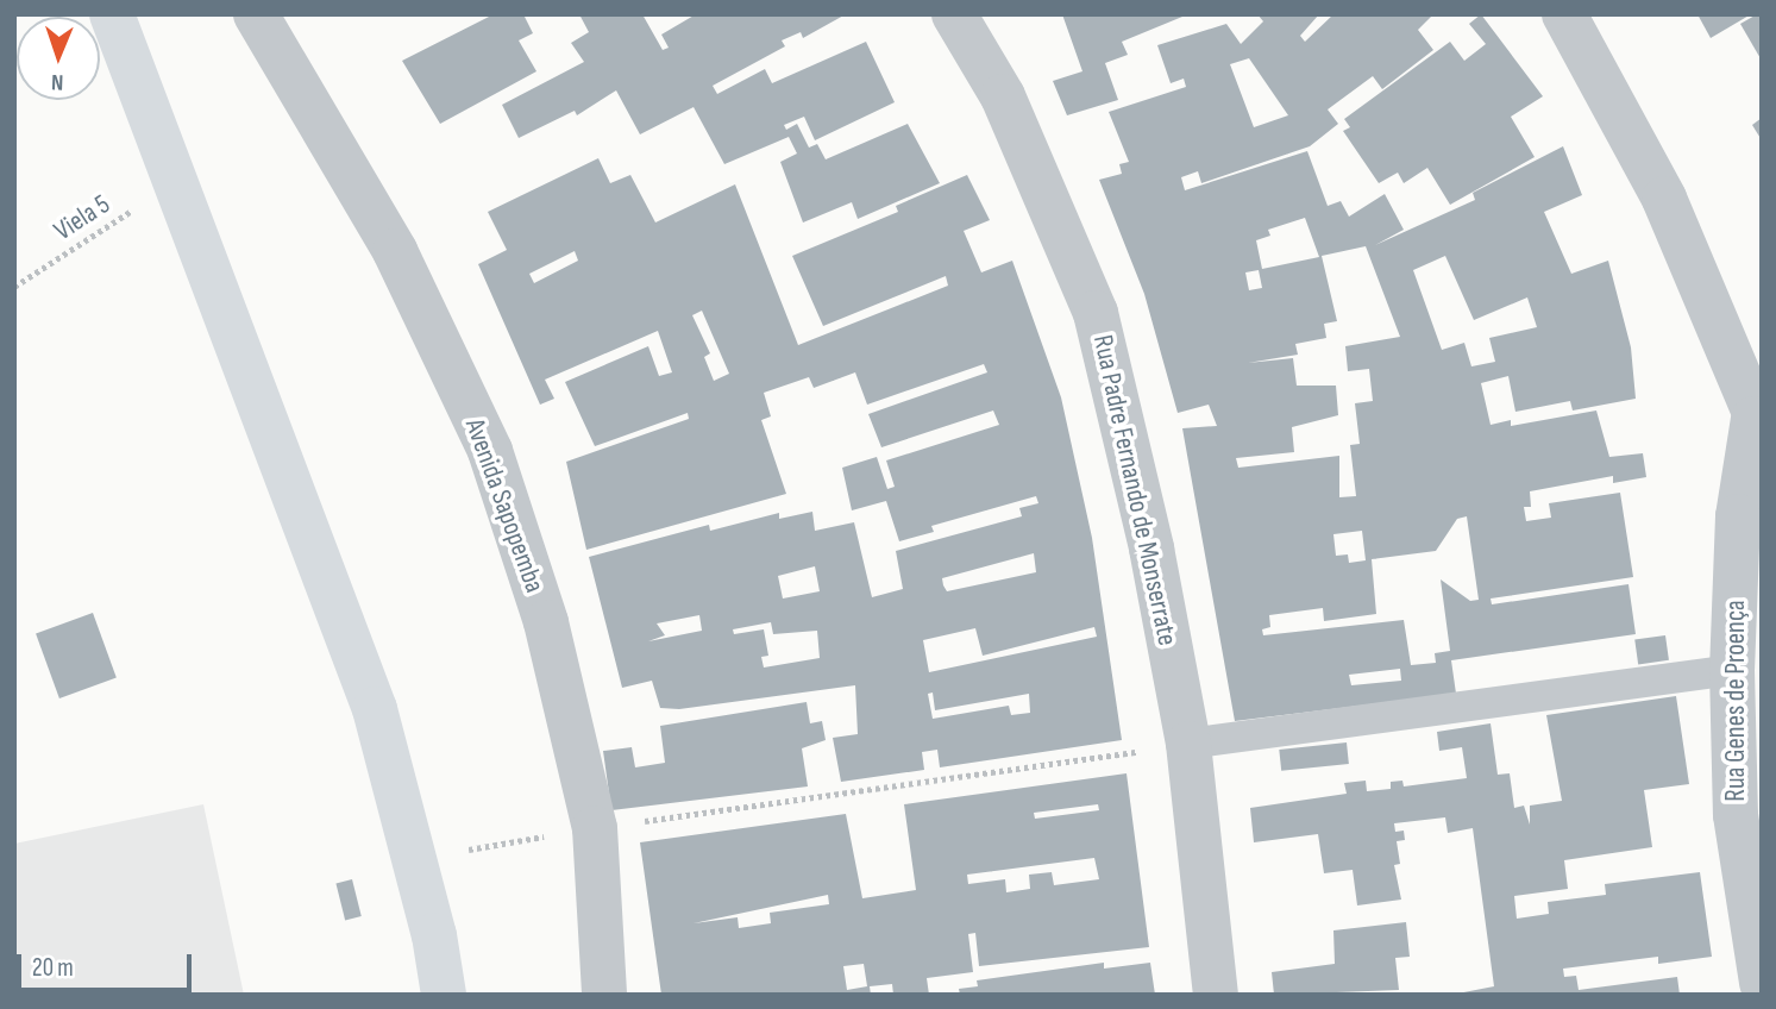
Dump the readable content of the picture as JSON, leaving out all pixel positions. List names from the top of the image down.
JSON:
{
  "streets": {
    "street": ["Rua Padre Fernando de Monserrate", "Avenida Sapopemba", "Rua Genes de Proença"],
    "path": ["Viela 5"]
  },
  "scale_bar": "20 m",
  "north": "bottom"
}
